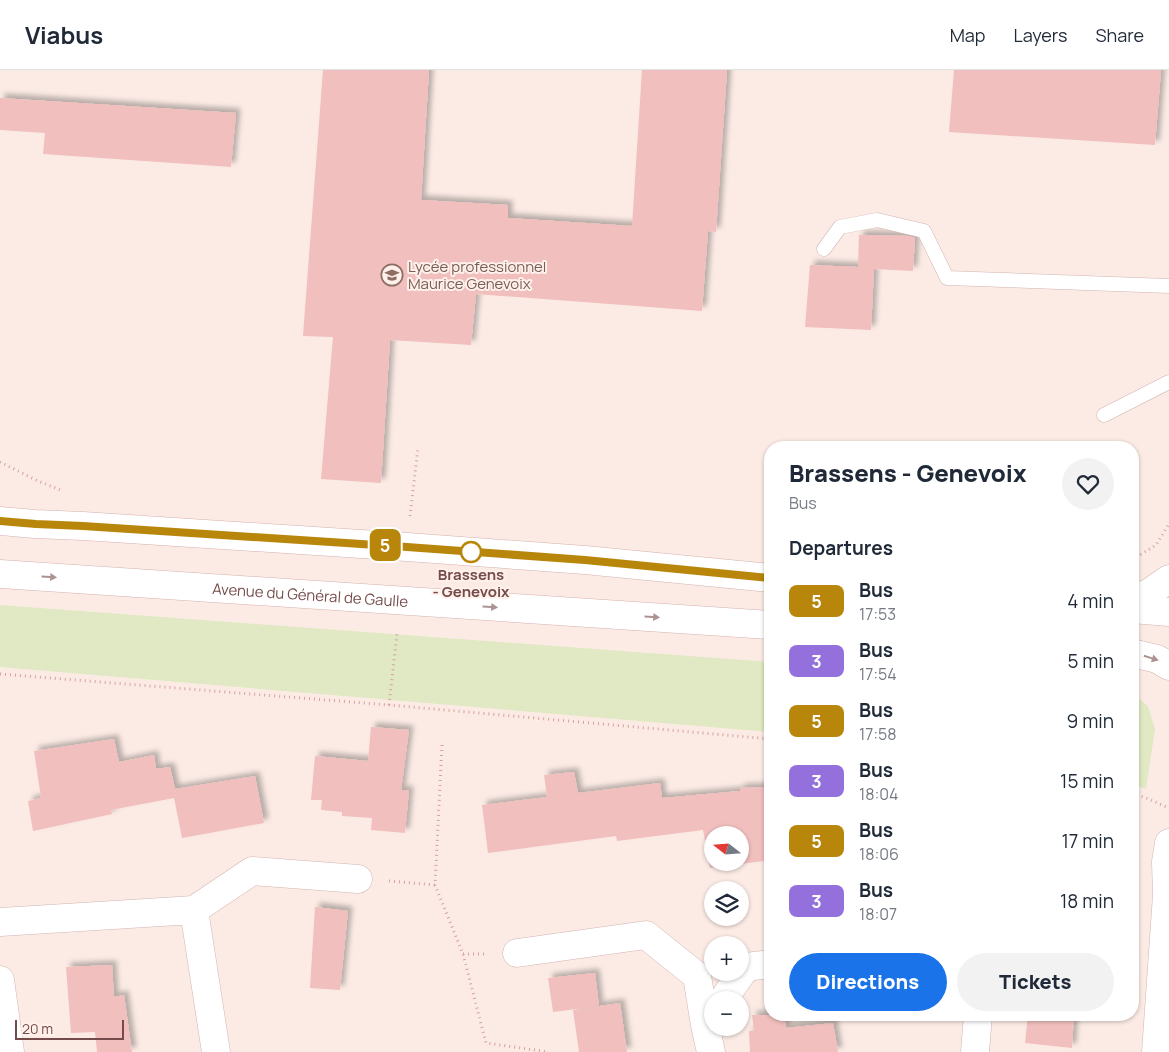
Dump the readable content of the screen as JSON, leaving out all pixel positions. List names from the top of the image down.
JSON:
{
  "streets": {
    "street": ["Avenue du Général de Gaulle"]
  },
  "places": {
    "school or university": ["Lycée professionnel Maurice Genevoix"],
    "other": ["Brassens - Genevoix"]
  },
  "lines": ["bus line 5"],
  "scale_bar": "20 m",
  "north": "left",
  "page": {
    "header": "Viabus",
    "nav": ["Map", "Layers", "Share"],
    "on_map": "5",
    "heading": [
      ["Brassens - Genevoix", "Bus"],
      "Departures"
    ],
    "list": [
      {
        "mark": "5",
        "name": "Bus",
        "note": "17:53",
        "value": "4 min"
      },
      {
        "mark": "3",
        "name": "Bus",
        "note": "17:54",
        "value": "5 min"
      },
      {
        "mark": "5",
        "name": "Bus",
        "note": "17:58",
        "value": "9 min"
      },
      {
        "mark": "3",
        "name": "Bus",
        "note": "18:04",
        "value": "15 min"
      },
      {
        "mark": "5",
        "name": "Bus",
        "note": "18:06",
        "value": "17 min"
      },
      {
        "mark": "3",
        "name": "Bus",
        "note": "18:07",
        "value": "18 min"
      }
    ],
    "map_buttons": ["+", "−"],
    "buttons": ["Directions", "Tickets"],
    "scale": "20 m"
  }
}
